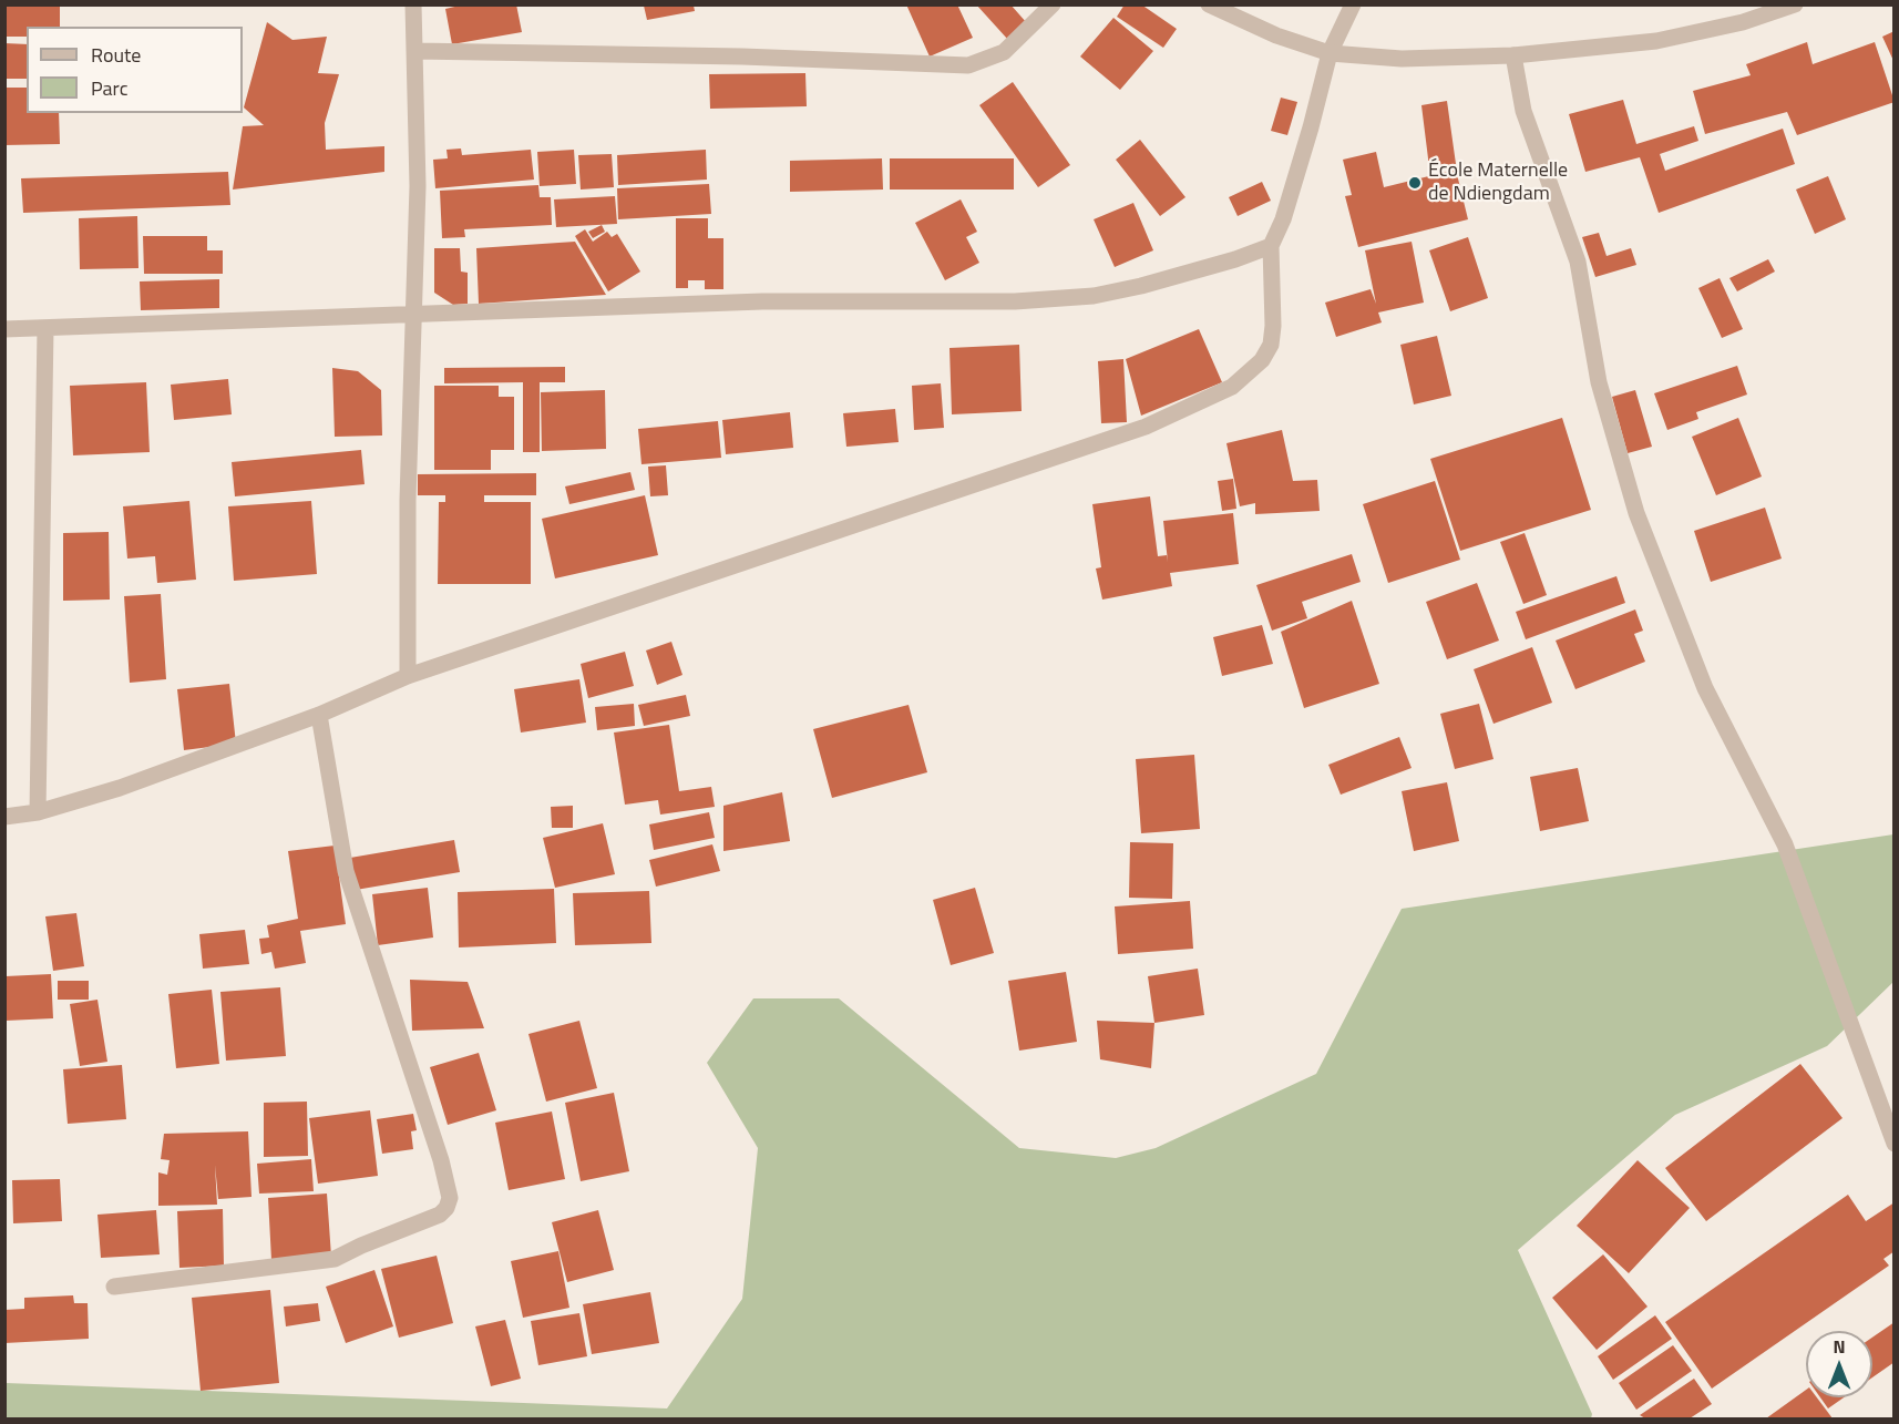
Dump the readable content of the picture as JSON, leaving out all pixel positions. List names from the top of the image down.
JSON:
{
  "places": ["École Maternelle de Ndiengdam"],
  "legend": ["Route", "Parc"],
  "north": "top"
}
